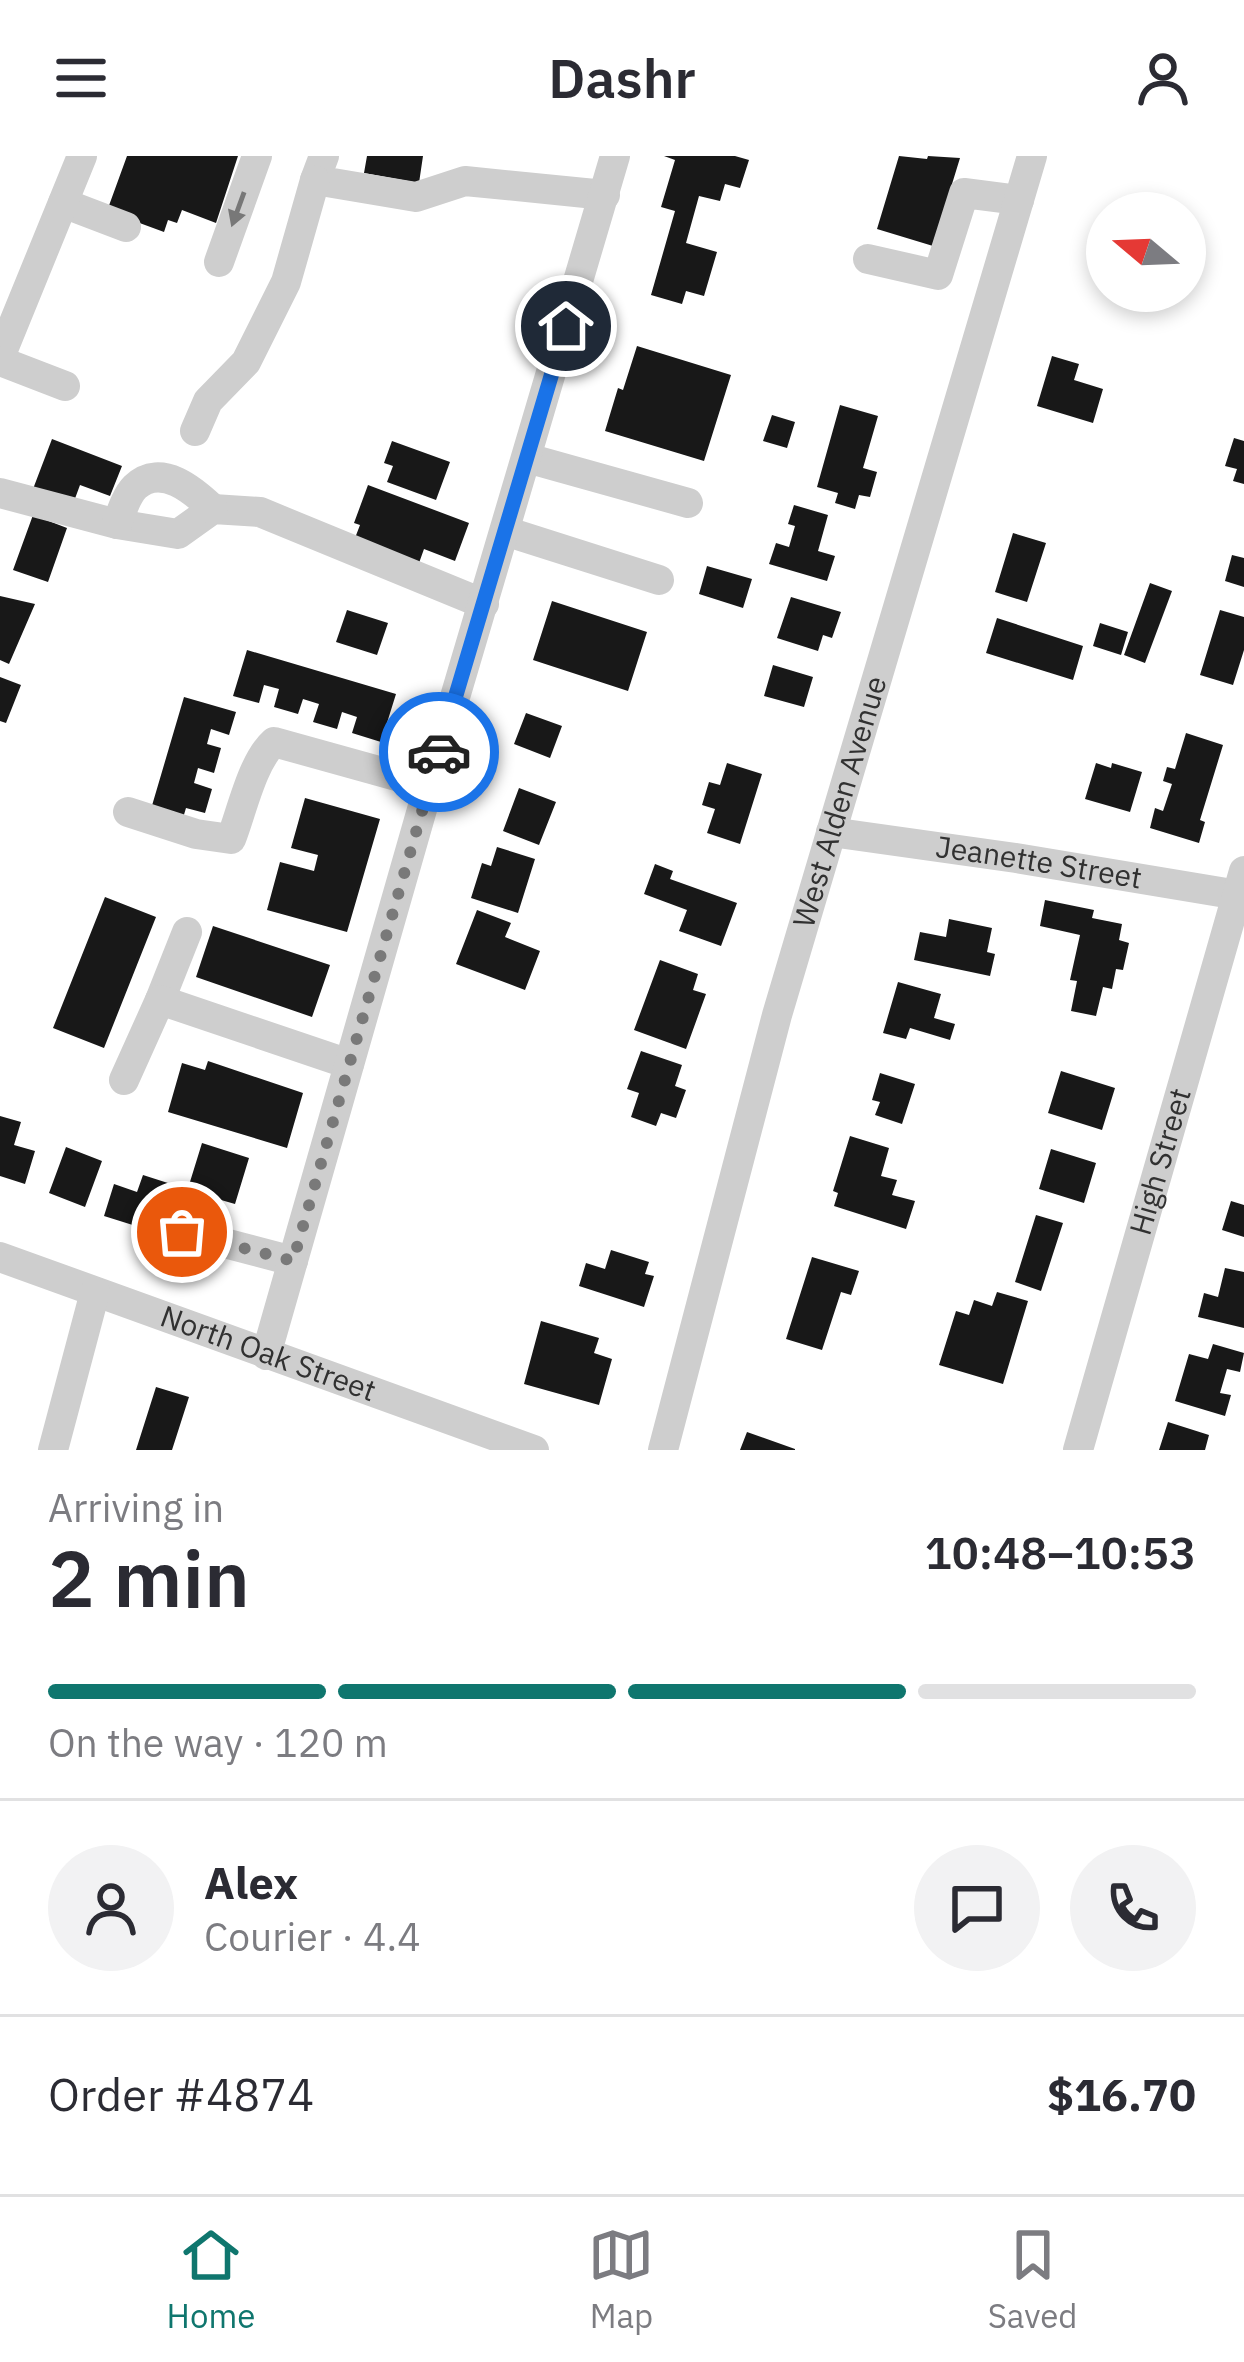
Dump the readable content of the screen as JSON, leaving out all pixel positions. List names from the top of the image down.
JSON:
{
  "streets": {
    "street": [
      "West Alden Avenue",
      "Jeanette Street",
      "High Street",
      "North Oak Street"
    ]
  },
  "crossings": [
    ["West Alden Avenue", "Jeanette Street"],
    ["Jeanette Street", "High Street"]
  ],
  "north": "left",
  "page": {
    "header": "Dashr",
    "heading": ["2 min", "Arriving in", "10:48–10:53"],
    "panel": [
      "Alex",
      "Courier · 4.4",
      "Order #4874",
      "$16.70"
    ],
    "bar": "On the way · 120 m",
    "tabs": ["Home", "Map", "Saved"]
  }
}
